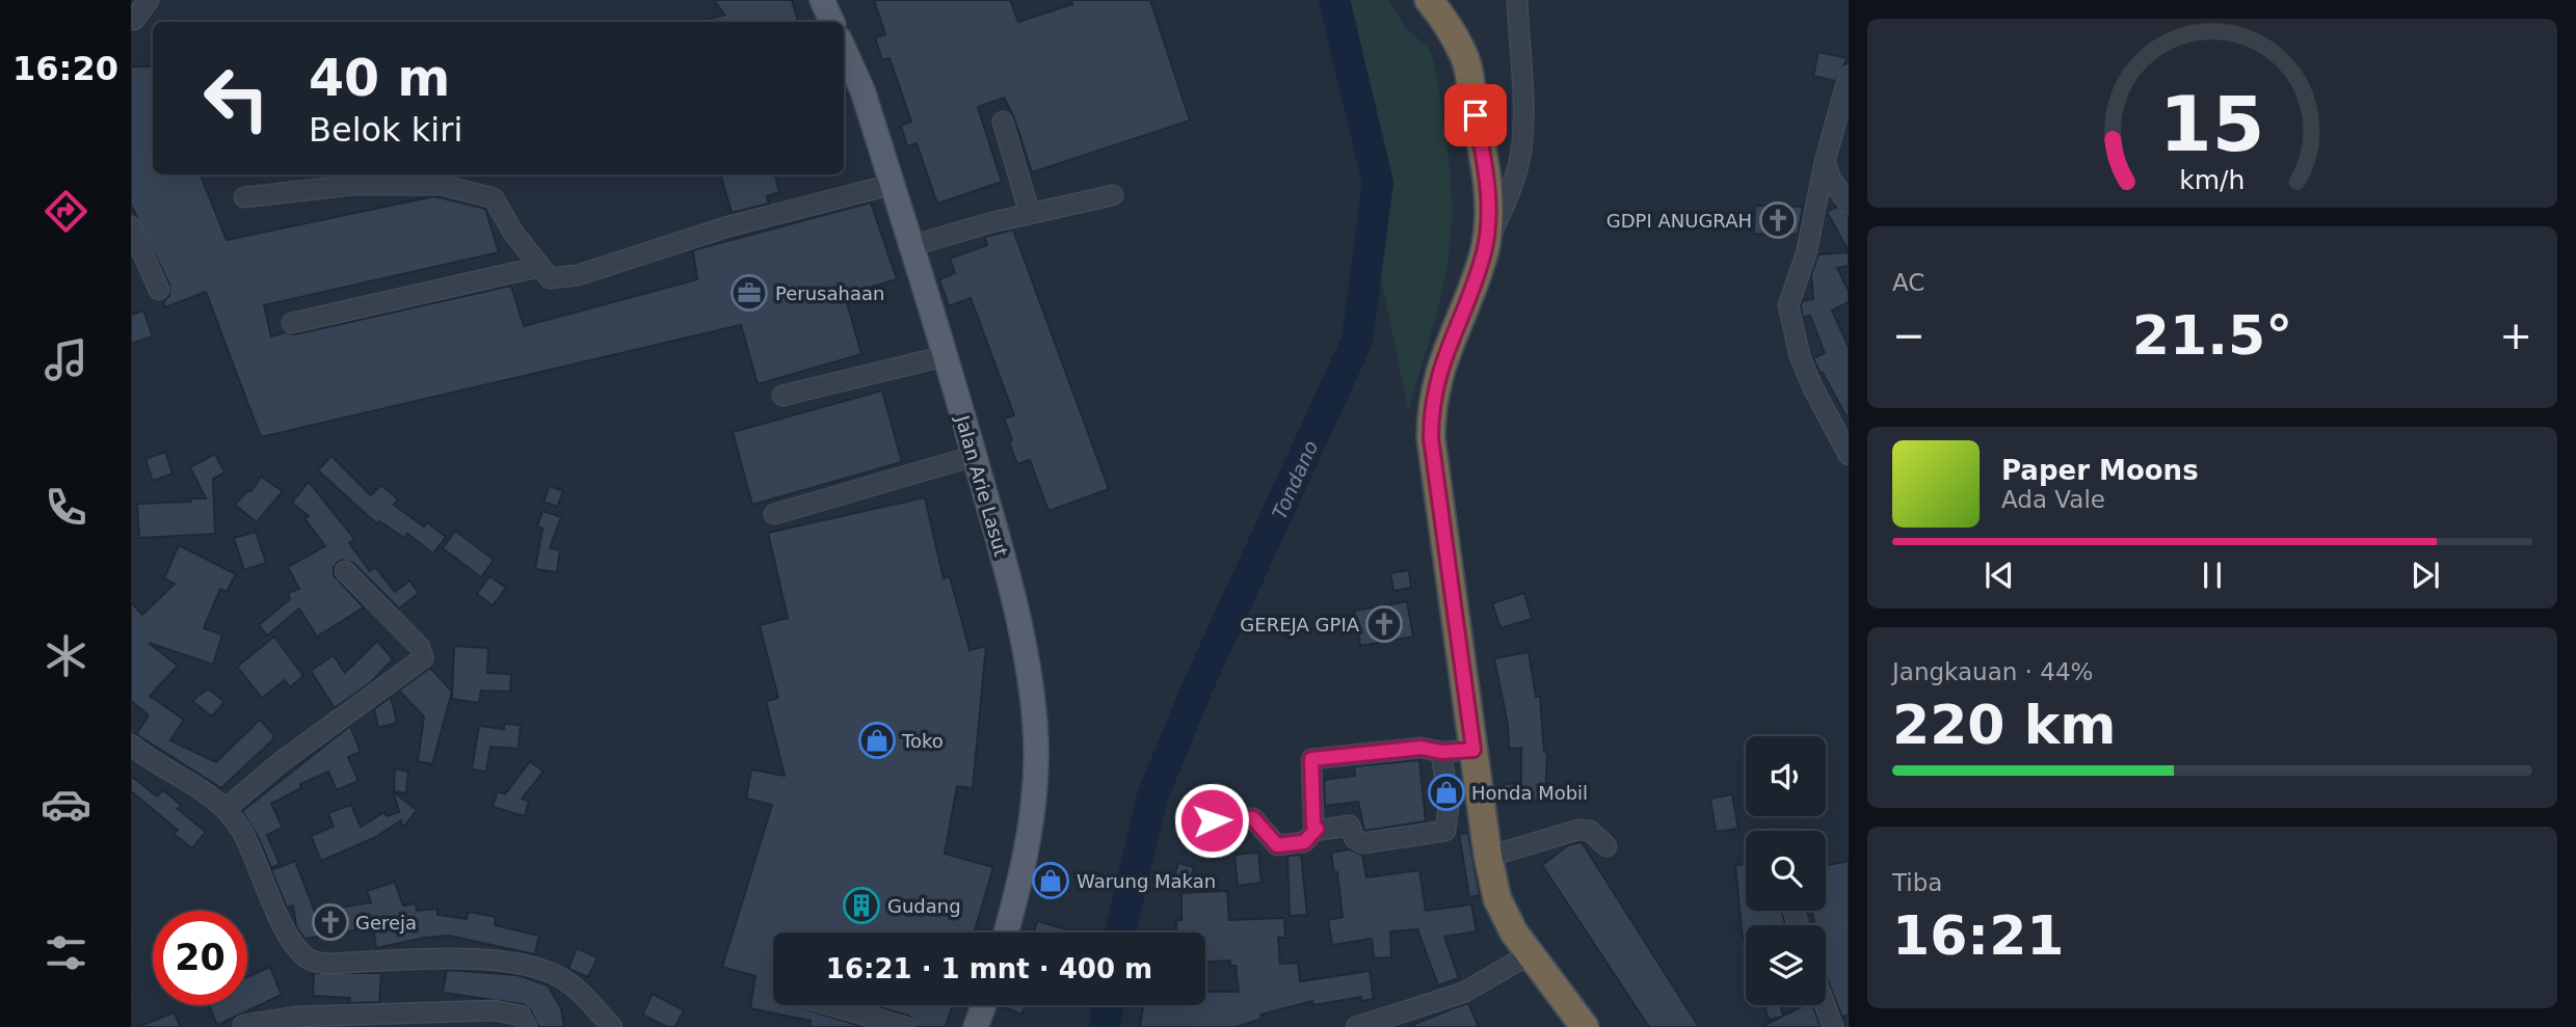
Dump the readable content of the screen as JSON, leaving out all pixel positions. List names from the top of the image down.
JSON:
{
  "streets": {
    "main road": ["Jalan Arie Lasut"]
  },
  "water": ["Tondano"],
  "places": {
    "church": ["GDPI ANUGRAH", "GEREJA GPIA", "Gereja"],
    "office": ["Perusahaan"],
    "shop": ["Toko", "Honda Mobil", "Warung Makan"],
    "building": ["Gudang"]
  },
  "page": {
    "tabs": "16:20",
    "turn": ["40 m", "Belok kiri"],
    "tile": [
      "AC",
      ["Jangkauan · 44%", "220 km"],
      ["Tiba", "16:21"]
    ],
    "heat": ["−", "21.5°", "+"],
    "song": ["Paper Moons", "Ada Vale"],
    "limit": "20",
    "trip": "16:21 · 1 mnt · 400 m",
    "gauge": ["15", "km/h"]
  }
}
